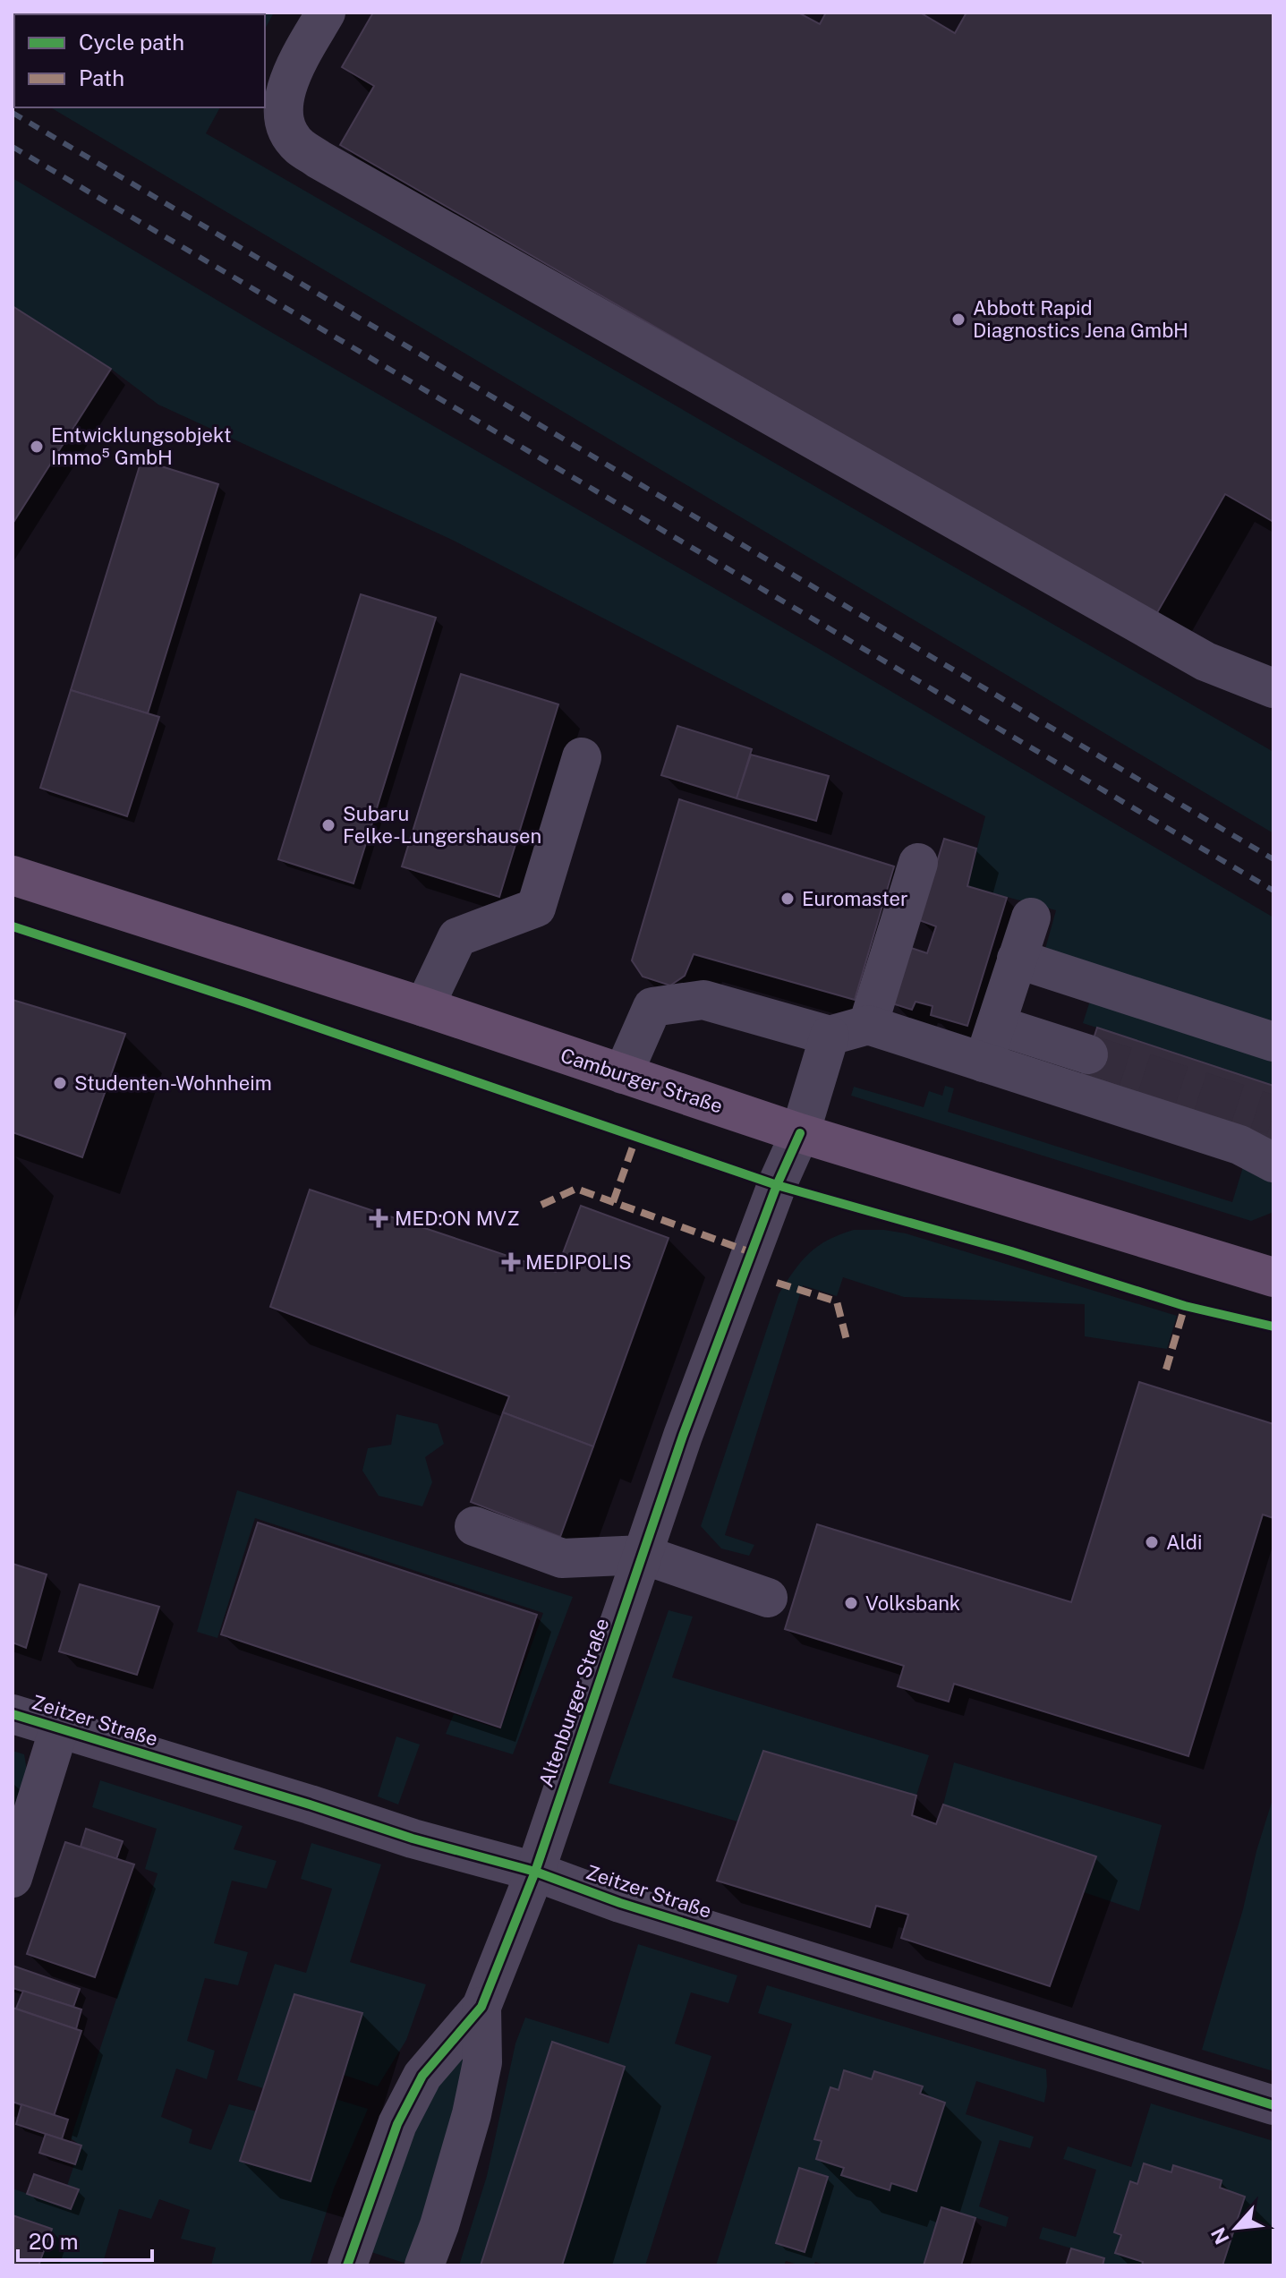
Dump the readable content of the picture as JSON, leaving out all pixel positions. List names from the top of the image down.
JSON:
{
  "streets": {
    "main road": ["Camburger Straße"],
    "street": ["Altenburger Straße", "Zeitzer Straße"]
  },
  "crossings": [
    ["Camburger Straße", "Altenburger Straße"],
    ["Altenburger Straße", "Zeitzer Straße"]
  ],
  "places": {
    "other": [
      "Abbott Rapid Diagnostics Jena GmbH",
      "Entwicklungsobjekt Immo⁵ GmbH",
      "Subaru Felke-Lungershausen",
      "Euromaster",
      "Studenten-Wohnheim",
      "Aldi",
      "Volksbank"
    ],
    "health": ["MED:ON MVZ", "MEDIPOLIS"]
  },
  "legend": ["Cycle path", "Path"],
  "scale_bar": "20 m",
  "north": "bottom left"
}
